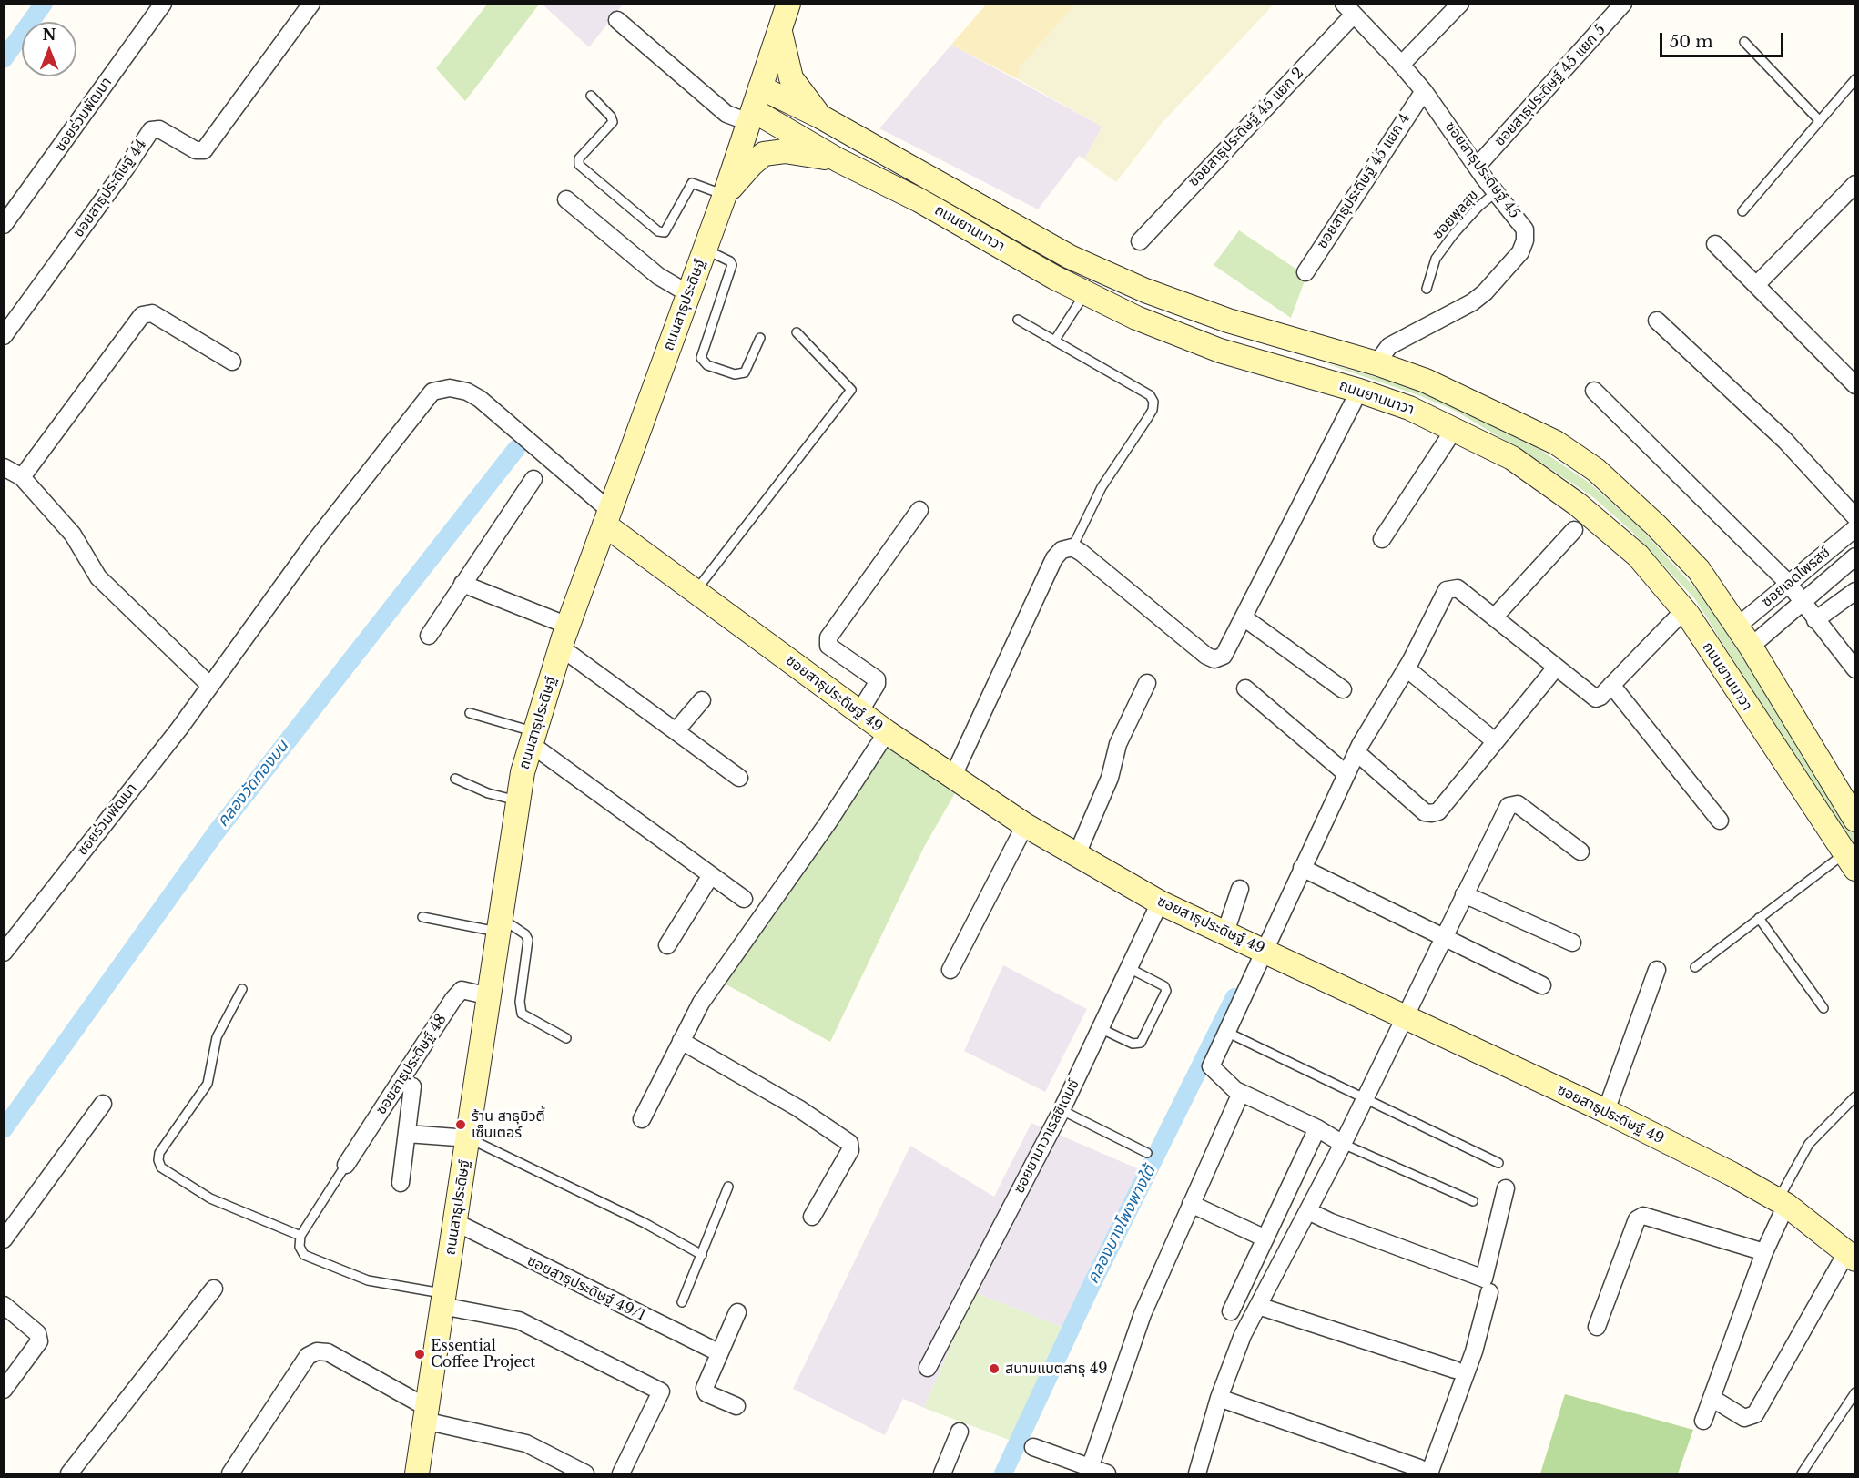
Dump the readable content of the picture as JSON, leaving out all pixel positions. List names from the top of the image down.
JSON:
{
  "streets": {
    "main road": ["ถนนยานนาวา", "ถนนสาธุประดิษฐ์", "ซอยสาธุประดิษฐ์ 49"],
    "street": [
      "ซอยสาธุประดิษฐ์ 45 แยก 5",
      "ซอยร่วมพัฒนา",
      "ซอยสาธุประดิษฐ์ 45 แยก 2",
      "ซอยสาธุประดิษฐ์ 45",
      "ซอยสาธุประดิษฐ์ 45 แยก 4",
      "ซอยสาธุประดิษฐ์ 44",
      "ซอยเจดไพรสซ์",
      "ซอยสาธุประดิษฐ์ 48",
      "ซอยยานาวาเรสซิเดนซ์",
      "ซอยสาธุประดิษฐ์ 49/1"
    ],
    "lane": ["ซอยพูลสุข"]
  },
  "crossings": [
    ["ซอยสาธุประดิษฐ์ 45 แยก 5", "ซอยสาธุประดิษฐ์ 45"],
    ["ซอยร่วมพัฒนา", "ถนนสาธุประดิษฐ์"],
    ["ซอยร่วมพัฒนา", "ซอยสาธุประดิษฐ์ 49"],
    ["ซอยสาธุประดิษฐ์ 45 แยก 2", "ซอยสาธุประดิษฐ์ 45"],
    ["ซอยสาธุประดิษฐ์ 45", "ซอยสาธุประดิษฐ์ 45 แยก 4"],
    ["ซอยสาธุประดิษฐ์ 45", "ซอยพูลสุข"],
    ["ซอยสาธุประดิษฐ์ 45", "ถนนยานนาวา"],
    ["ถนนยานนาวา", "ถนนสาธุประดิษฐ์"],
    ["ถนนยานนาวา", "ซอยเจดไพรสซ์"],
    ["ถนนสาธุประดิษฐ์", "ซอยสาธุประดิษฐ์ 49"],
    ["ถนนสาธุประดิษฐ์", "ซอยสาธุประดิษฐ์ 48"],
    ["ถนนสาธุประดิษฐ์", "ซอยสาธุประดิษฐ์ 49/1"],
    ["ซอยสาธุประดิษฐ์ 49", "ซอยยานาวาเรสซิเดนซ์"]
  ],
  "water": ["คลองวัดทองบน", "คลองบางโพงพางใต้"],
  "places": ["ร้าน สาธุบิวตี้ เซ็นเตอร์", "Essential Coffee Project", "สนามแบตสาธุ 49"],
  "scale_bar": "50 m",
  "north": "top"
}
